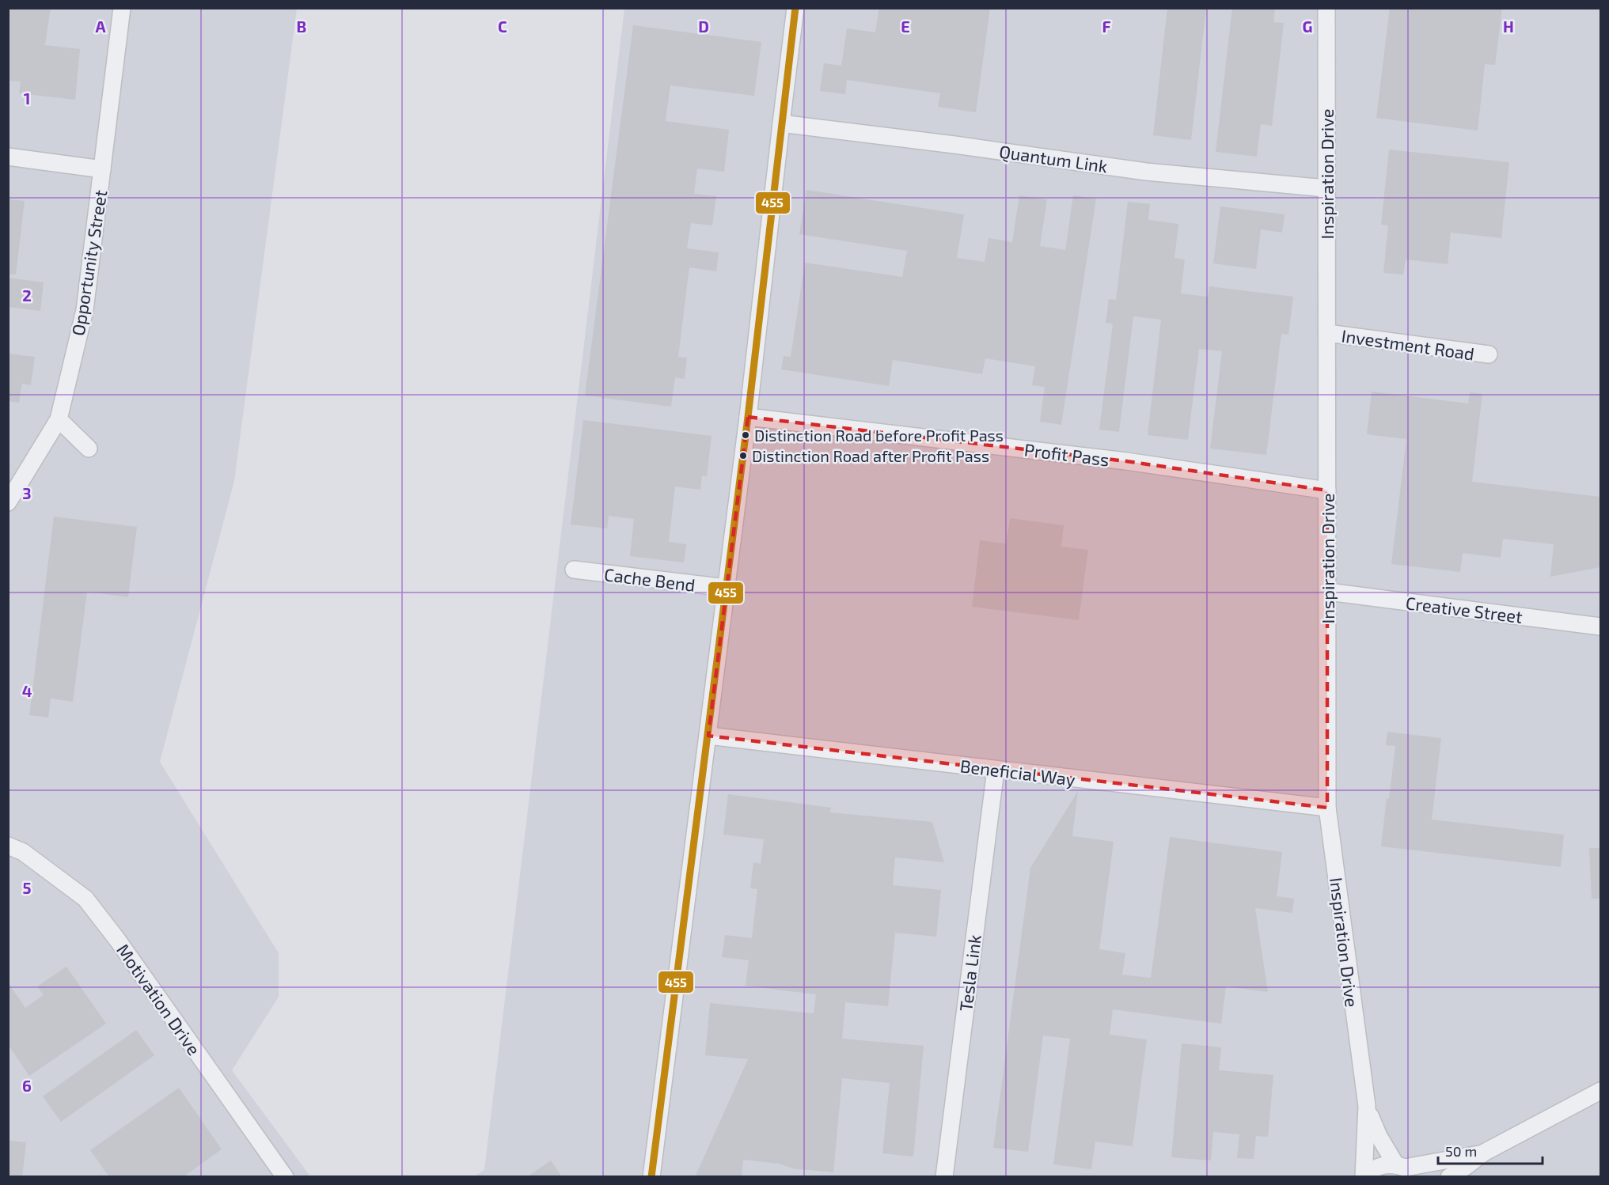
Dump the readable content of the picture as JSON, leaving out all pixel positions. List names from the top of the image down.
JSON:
{
  "streets": {
    "street": [
      "Quantum Link",
      "Inspiration Drive",
      "Opportunity Street",
      "Investment Road",
      "Profit Pass",
      "Cache Bend",
      "Creative Street",
      "Beneficial Way",
      "Tesla Link",
      "Motivation Drive"
    ]
  },
  "crossings": [
    ["Quantum Link", "Inspiration Drive"],
    ["Inspiration Drive", "Investment Road"],
    ["Inspiration Drive", "Profit Pass"],
    ["Inspiration Drive", "Creative Street"],
    ["Inspiration Drive", "Beneficial Way"],
    ["Beneficial Way", "Tesla Link"]
  ],
  "places": ["Distinction Road before Profit Pass", "Distinction Road after Profit Pass"],
  "lines": ["transit line 455"],
  "scale_bar": "50 m",
  "grid": {
    "columns": [
      "A",
      "B",
      "C",
      "D",
      "E",
      "F",
      "G",
      "H"
    ],
    "rows": [
      "1",
      "2",
      "3",
      "4",
      "5",
      "6"
    ]
  }
}
